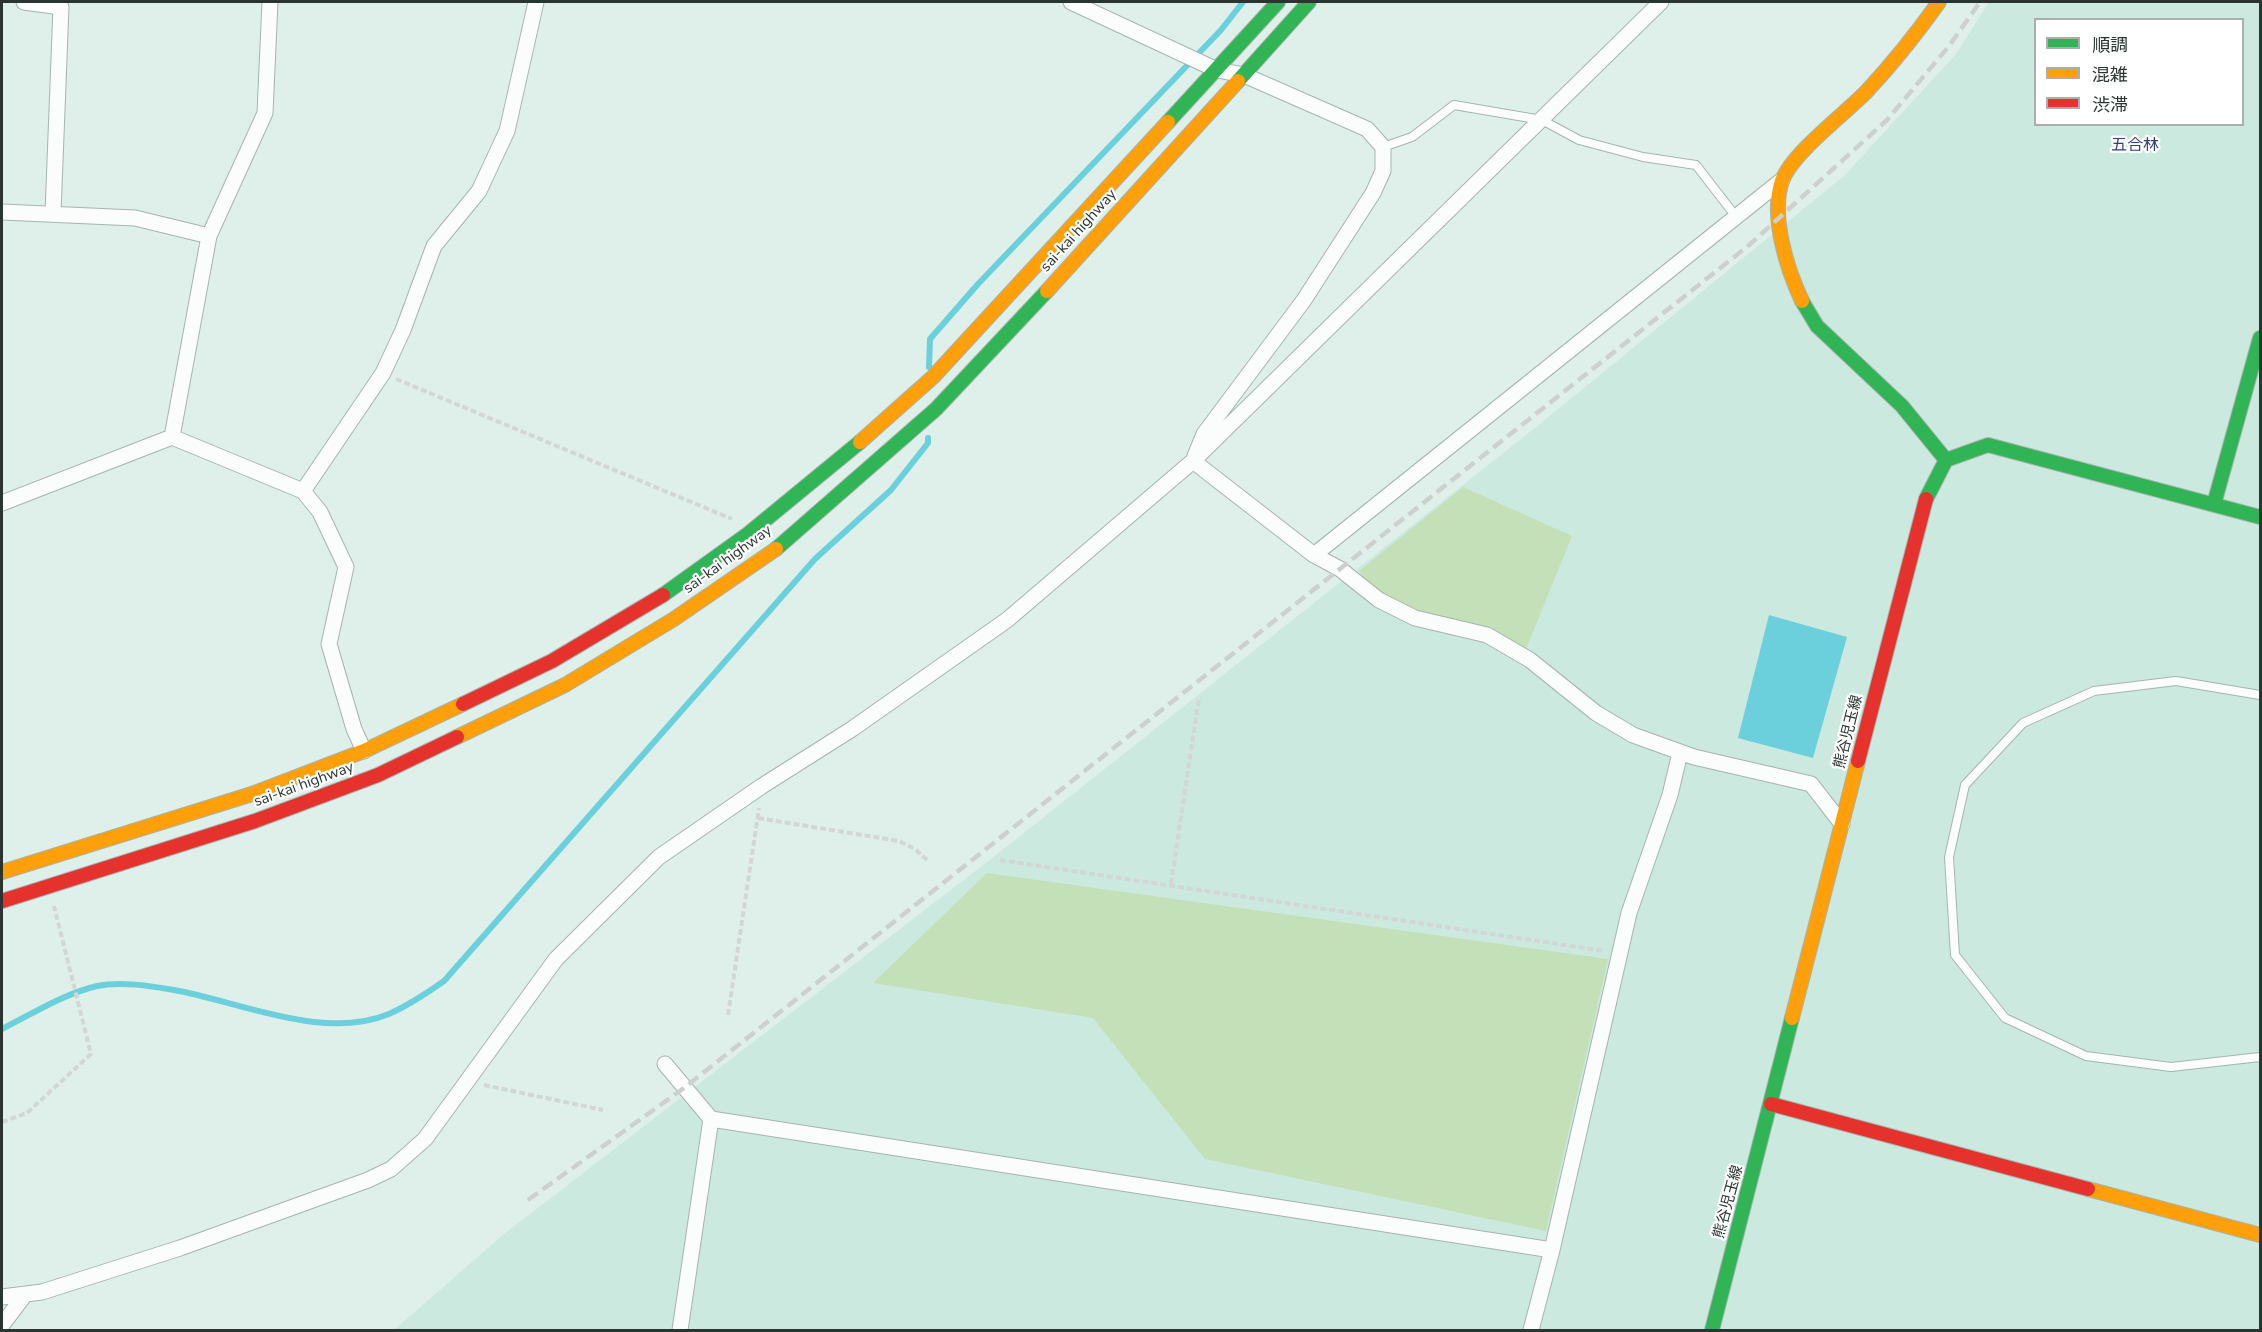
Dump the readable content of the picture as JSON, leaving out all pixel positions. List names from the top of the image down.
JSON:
{
  "streets": {
    "main road": ["sai-kai highway", "熊谷児玉線"]
  },
  "districts": ["五合林"],
  "legend": ["順調", "混雑", "渋滞"]
}
